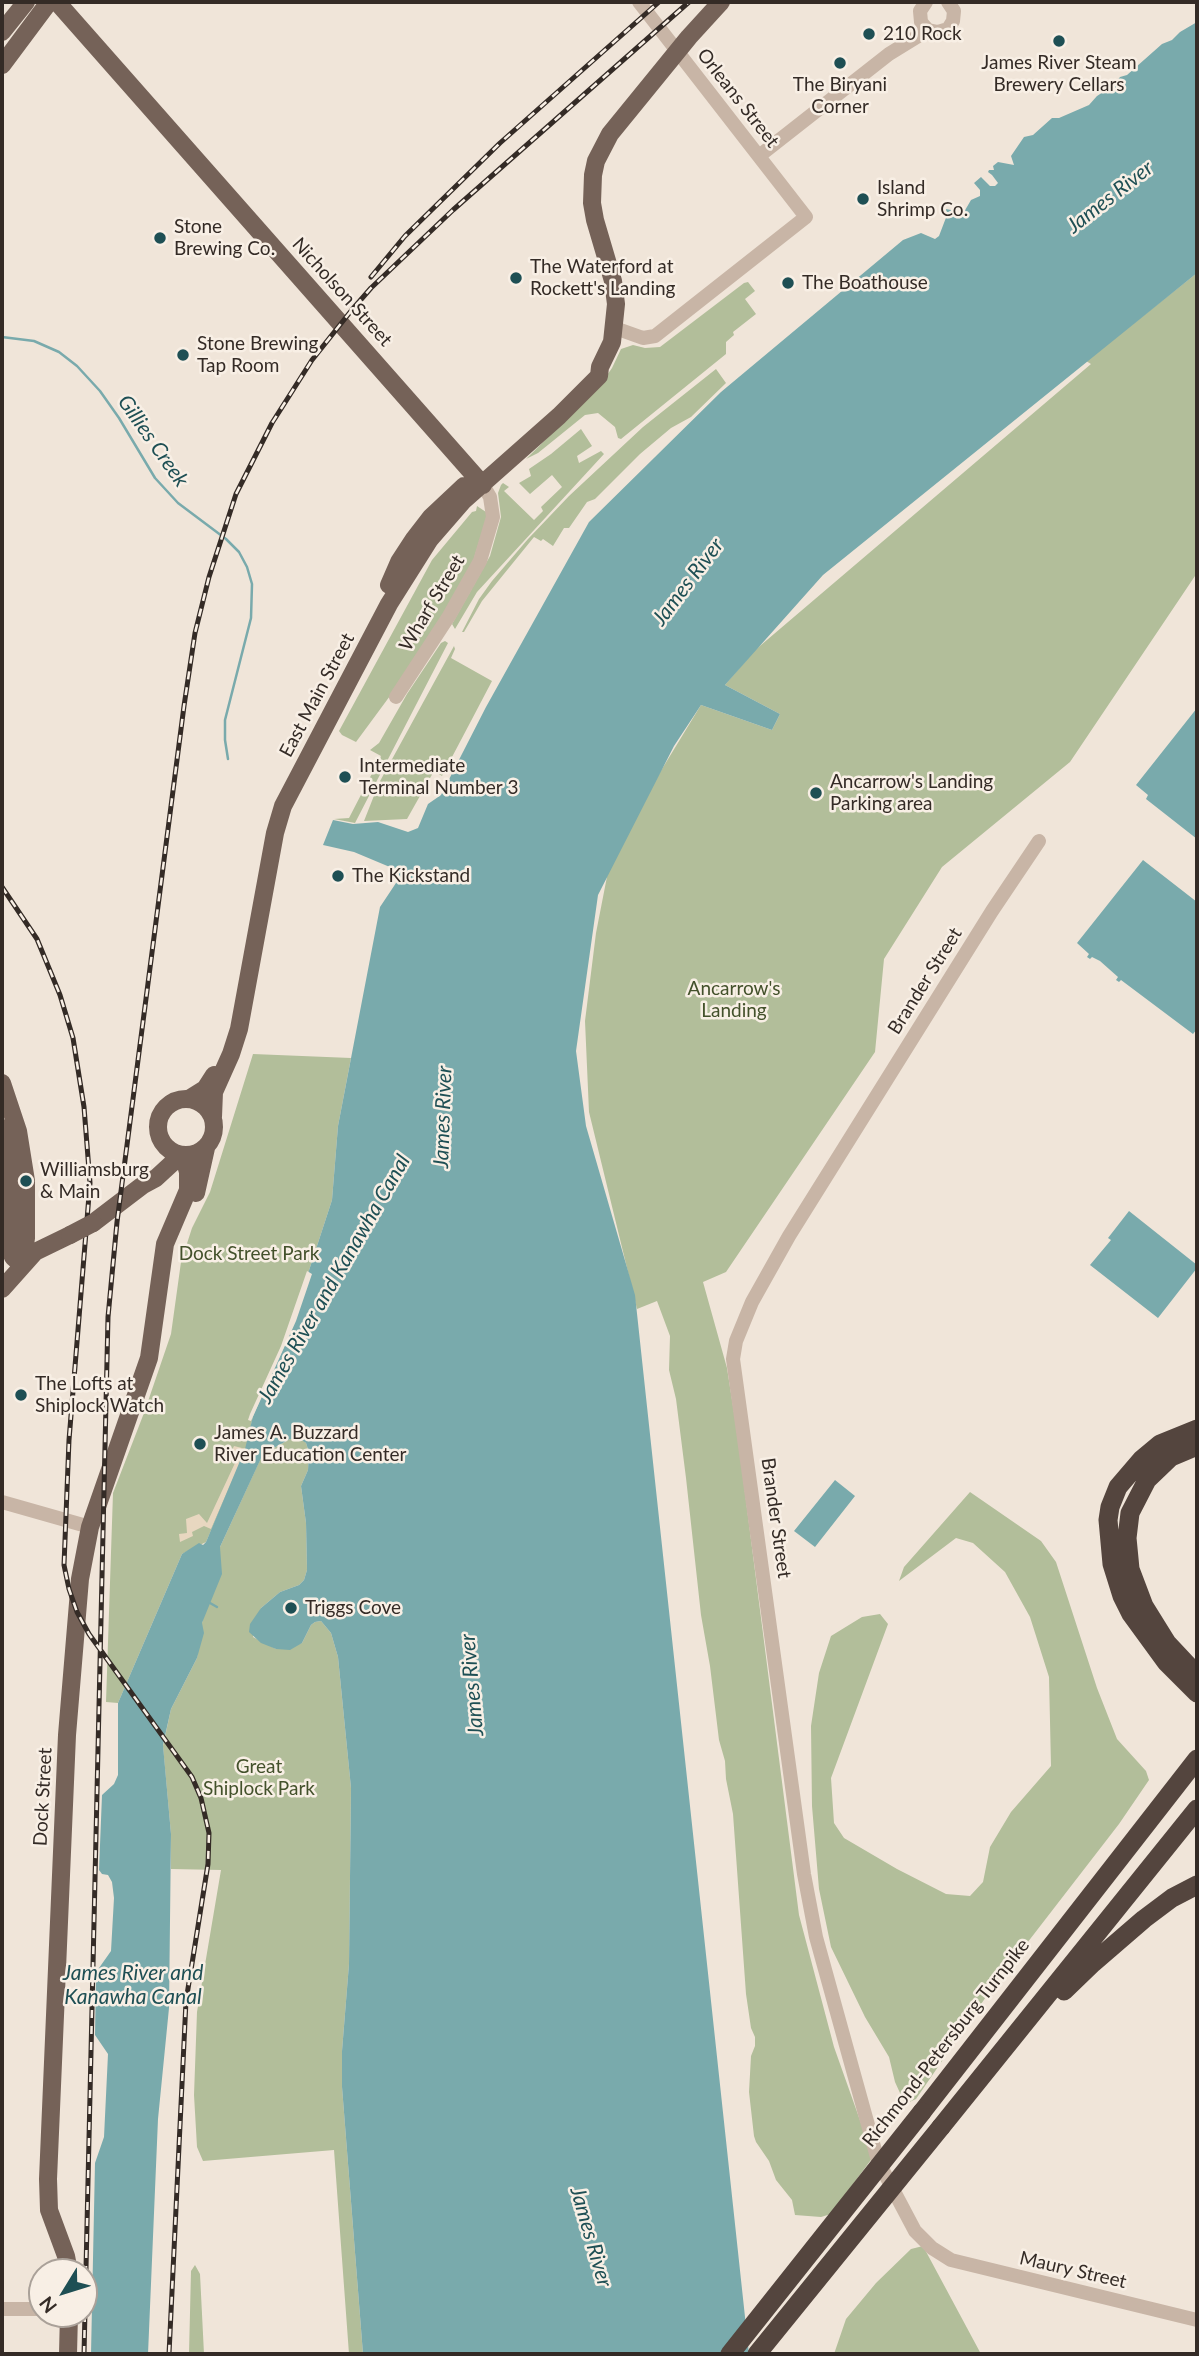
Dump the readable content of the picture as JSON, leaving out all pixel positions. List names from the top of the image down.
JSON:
{
  "streets": {
    "highway": ["Richmond-Petersburg Turnpike"],
    "main road": ["Nicholson Street", "East Main Street", "Dock Street"],
    "street": [
      "Orleans Street",
      "Wharf Street",
      "Brander Street",
      "Maury Street"
    ]
  },
  "crossings": [
    ["Orleans Street", "East Main Street"],
    ["Nicholson Street", "Wharf Street"],
    ["Nicholson Street", "East Main Street"],
    ["Wharf Street", "East Main Street"],
    ["East Main Street", "Dock Street"],
    ["Brander Street", "Maury Street"]
  ],
  "water": ["James River", "Gillies Creek", "James River and Kanawha Canal"],
  "parks": ["Ancarrow's Landing", "Dock Street Park", "Great Shiplock Park"],
  "places": [
    "210 Rock",
    "James River Steam Brewery Cellars",
    "The Biryani Corner",
    "Island Shrimp Co.",
    "Stone Brewing Co.",
    "The Waterford at Rockett's Landing",
    "The Boathouse",
    "Stone Brewing Tap Room",
    "Intermediate Terminal Number 3",
    "Ancarrow's Landing Parking area",
    "The Kickstand",
    "Williamsburg & Main",
    "The Lofts at Shiplock Watch",
    "James A. Buzzard River Education Center",
    "Triggs Cove"
  ],
  "north": "bottom left"
}
